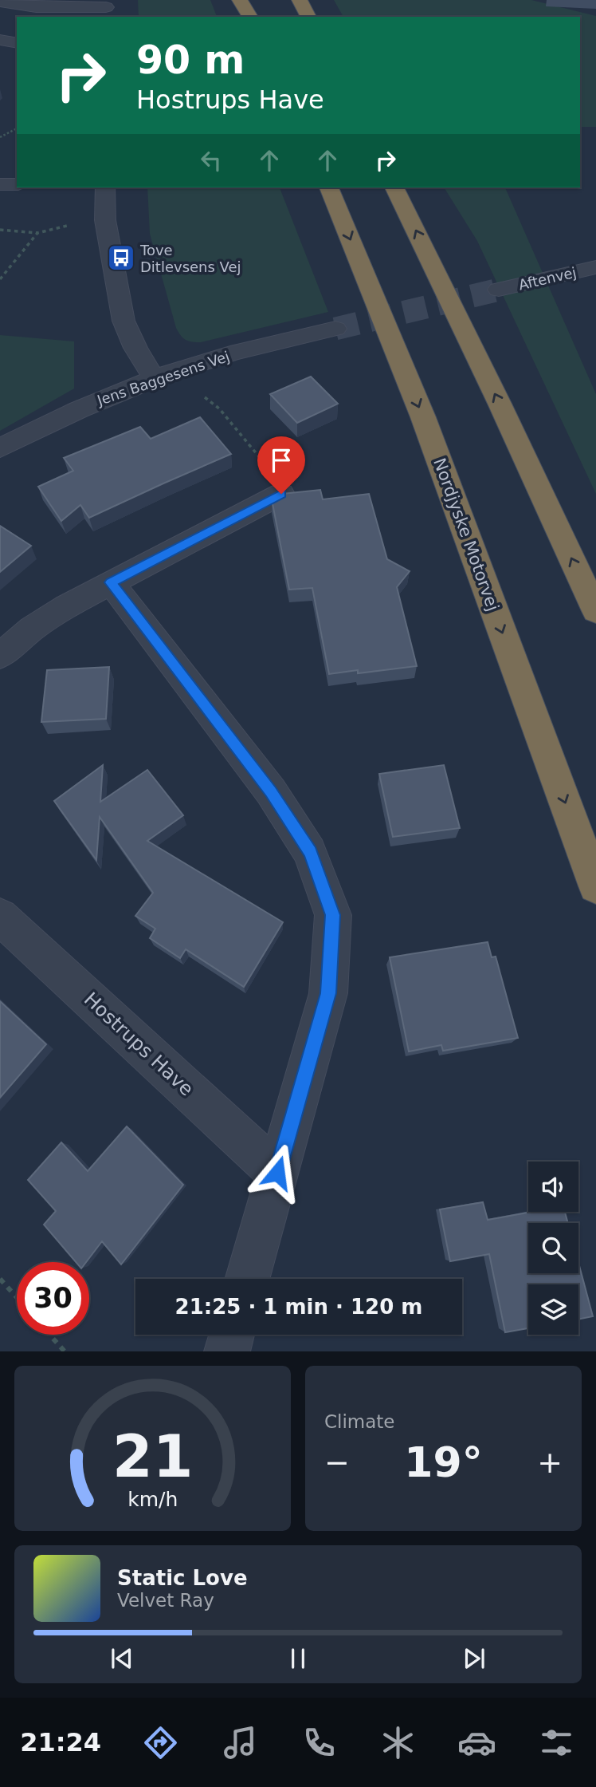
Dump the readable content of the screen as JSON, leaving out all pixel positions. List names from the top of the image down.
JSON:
{
  "streets": {
    "highway": ["Nordjyske Motorvej"],
    "street": ["Aftenvej", "Jens Baggesens Vej", "Hostrups Have"]
  },
  "places": {
    "bus stop": ["Tove Ditlevsens Vej"]
  },
  "page": {
    "turn": ["90 m", "Hostrups Have"],
    "limit": "30",
    "trip": "21:25 · 1 min · 120 m",
    "tile": "Climate",
    "heat": ["−", "19°", "+"],
    "song": ["Static Love", "Velvet Ray"],
    "tabs": "21:24",
    "gauge": ["21", "km/h"]
  }
}
